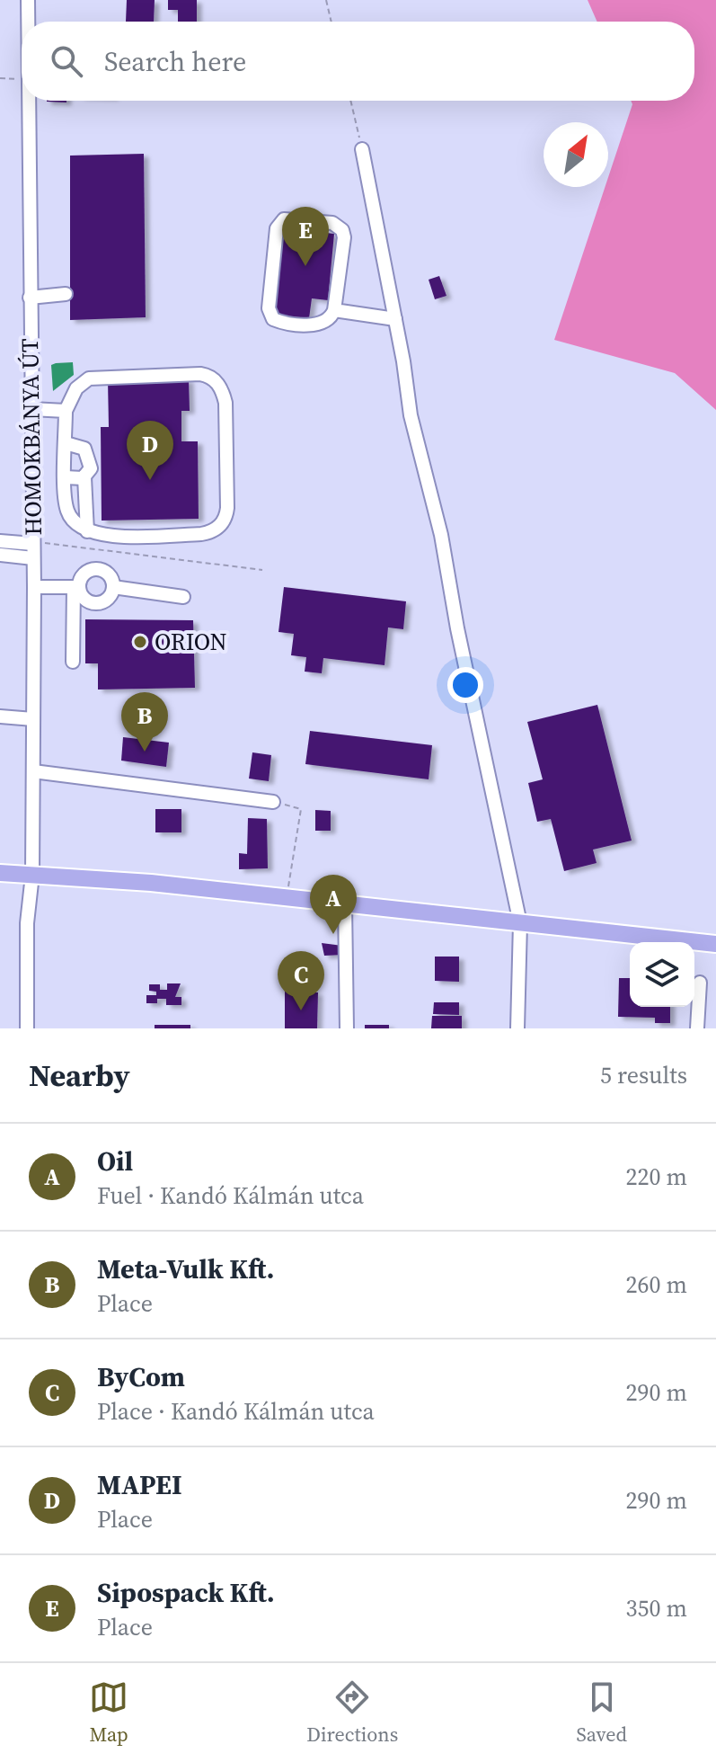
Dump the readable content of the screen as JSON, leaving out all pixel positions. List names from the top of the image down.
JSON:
{
  "streets": {
    "street": ["HOMOKBÁNYA ÚT"]
  },
  "places": ["ORION"],
  "north": "top right",
  "page": {
    "search": "Search here",
    "pins": [
      "E",
      "D",
      "B",
      "A",
      "C"
    ],
    "heading": ["Nearby", "5 results"],
    "list": [
      {
        "mark": "A",
        "name": "Oil",
        "note": "Fuel · Kandó Kálmán utca",
        "value": "220 m"
      },
      {
        "mark": "B",
        "name": "Meta-Vulk Kft.",
        "note": "Place",
        "value": "260 m"
      },
      {
        "mark": "C",
        "name": "ByCom",
        "note": "Place · Kandó Kálmán utca",
        "value": "290 m"
      },
      {
        "mark": "D",
        "name": "MAPEI",
        "note": "Place",
        "value": "290 m"
      },
      {
        "mark": "E",
        "name": "Sipospack Kft.",
        "note": "Place",
        "value": "350 m"
      }
    ],
    "nav": ["Map", "Directions", "Saved"]
  }
}
